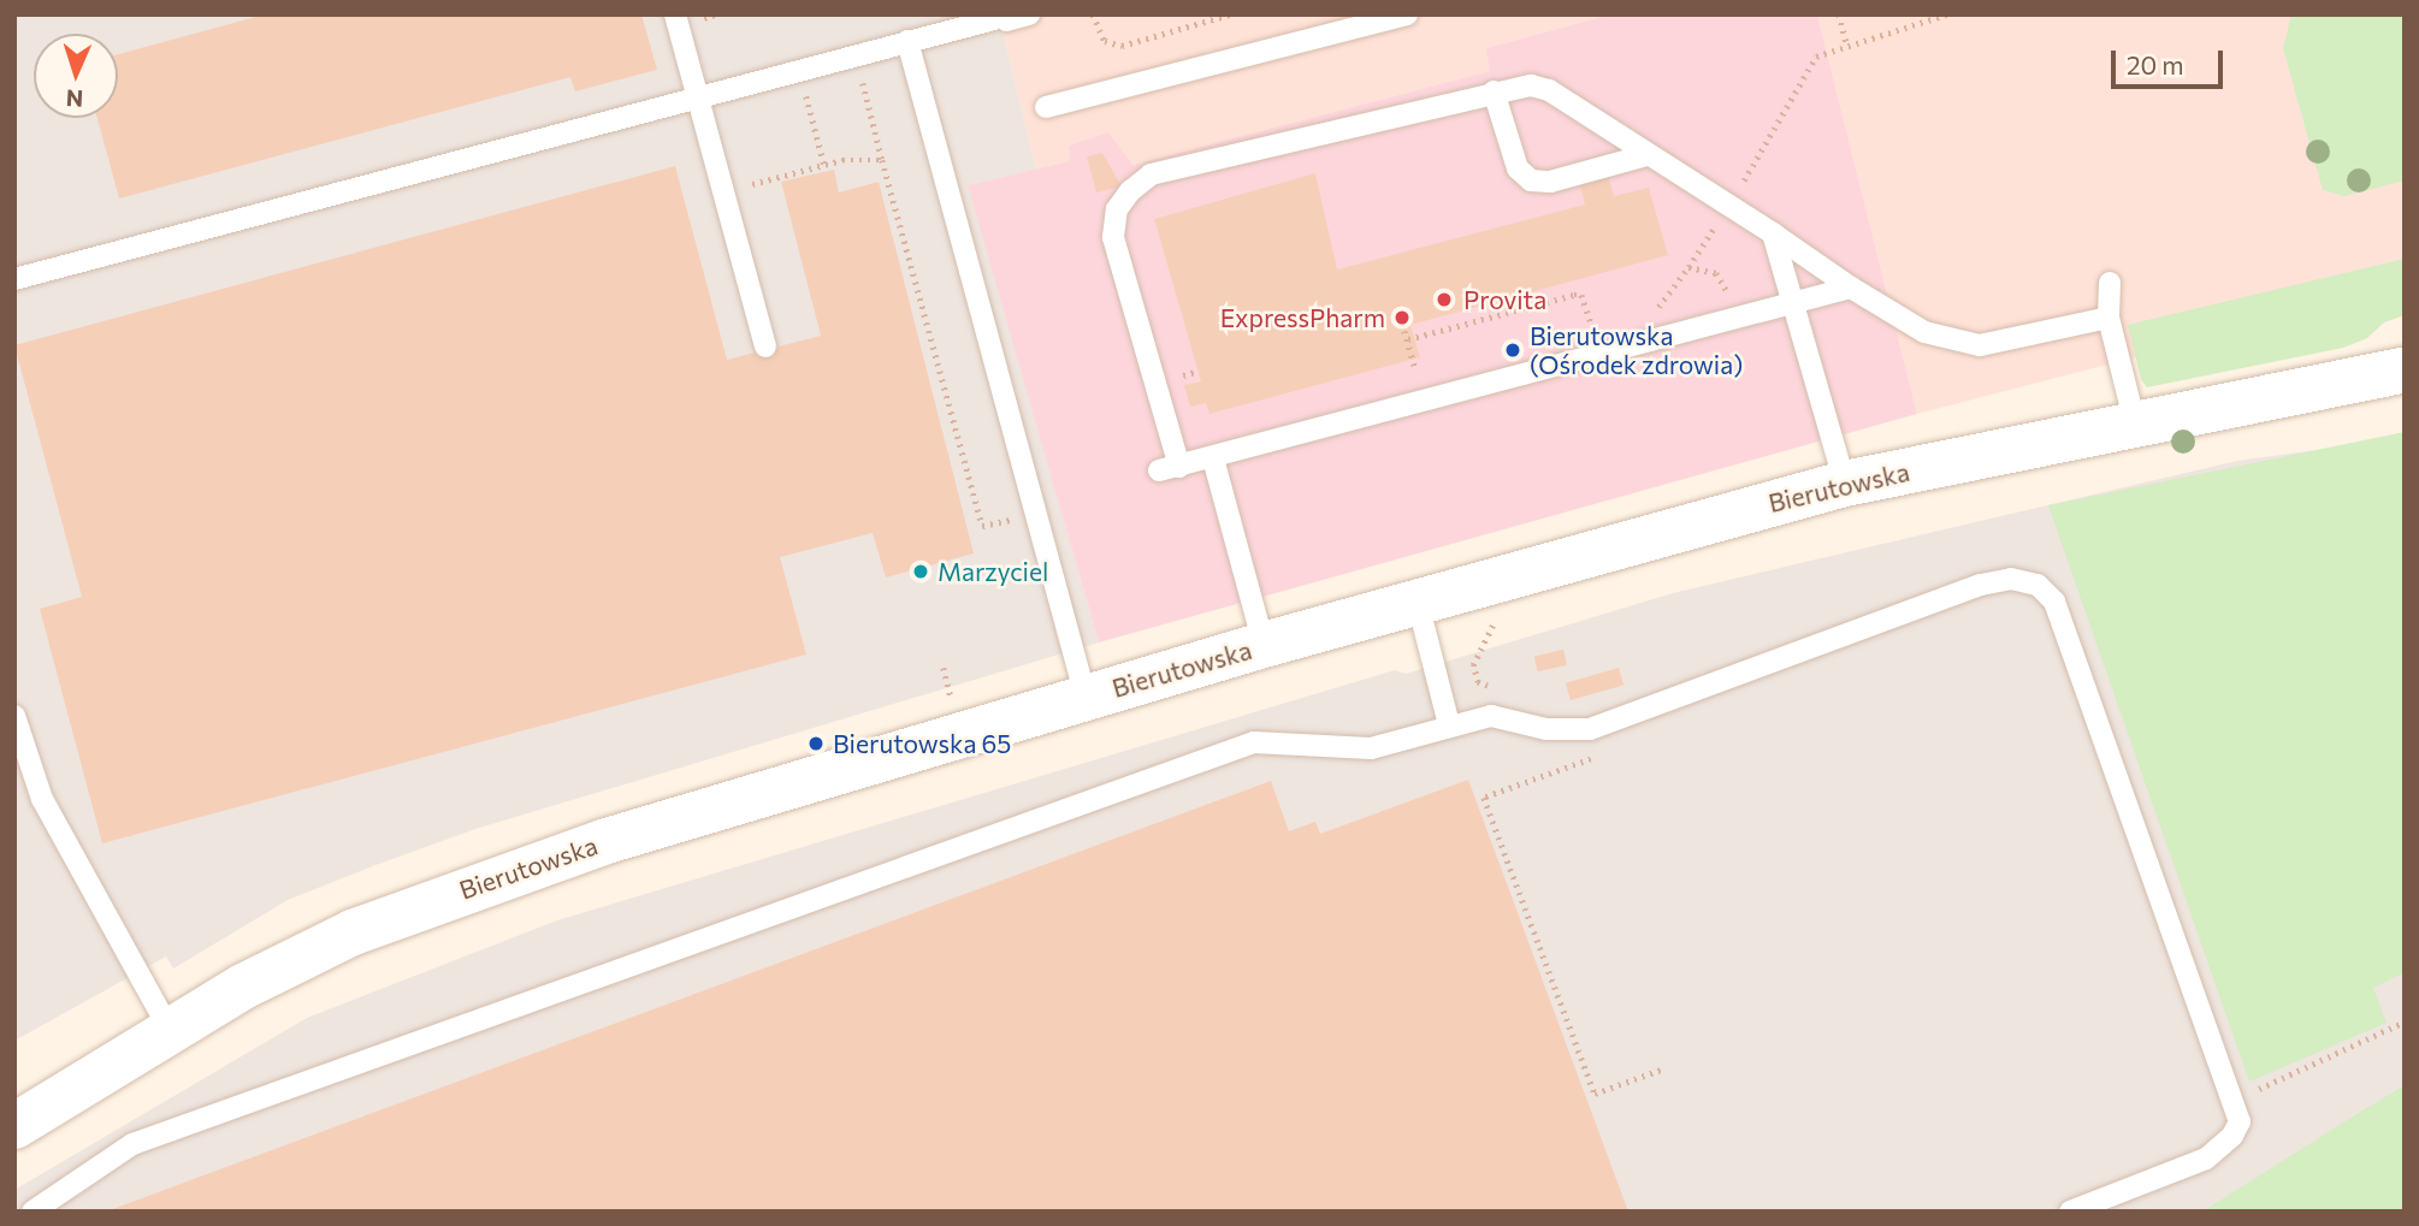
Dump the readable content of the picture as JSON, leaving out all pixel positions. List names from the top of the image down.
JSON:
{
  "streets": {
    "street": ["Bierutowska"]
  },
  "places": [
    "Provita",
    "ExpressPharm",
    "Bierutowska (Ośrodek zdrowia)",
    "Marzyciel",
    "Bierutowska 65"
  ],
  "scale_bar": "20 m",
  "north": "bottom"
}
